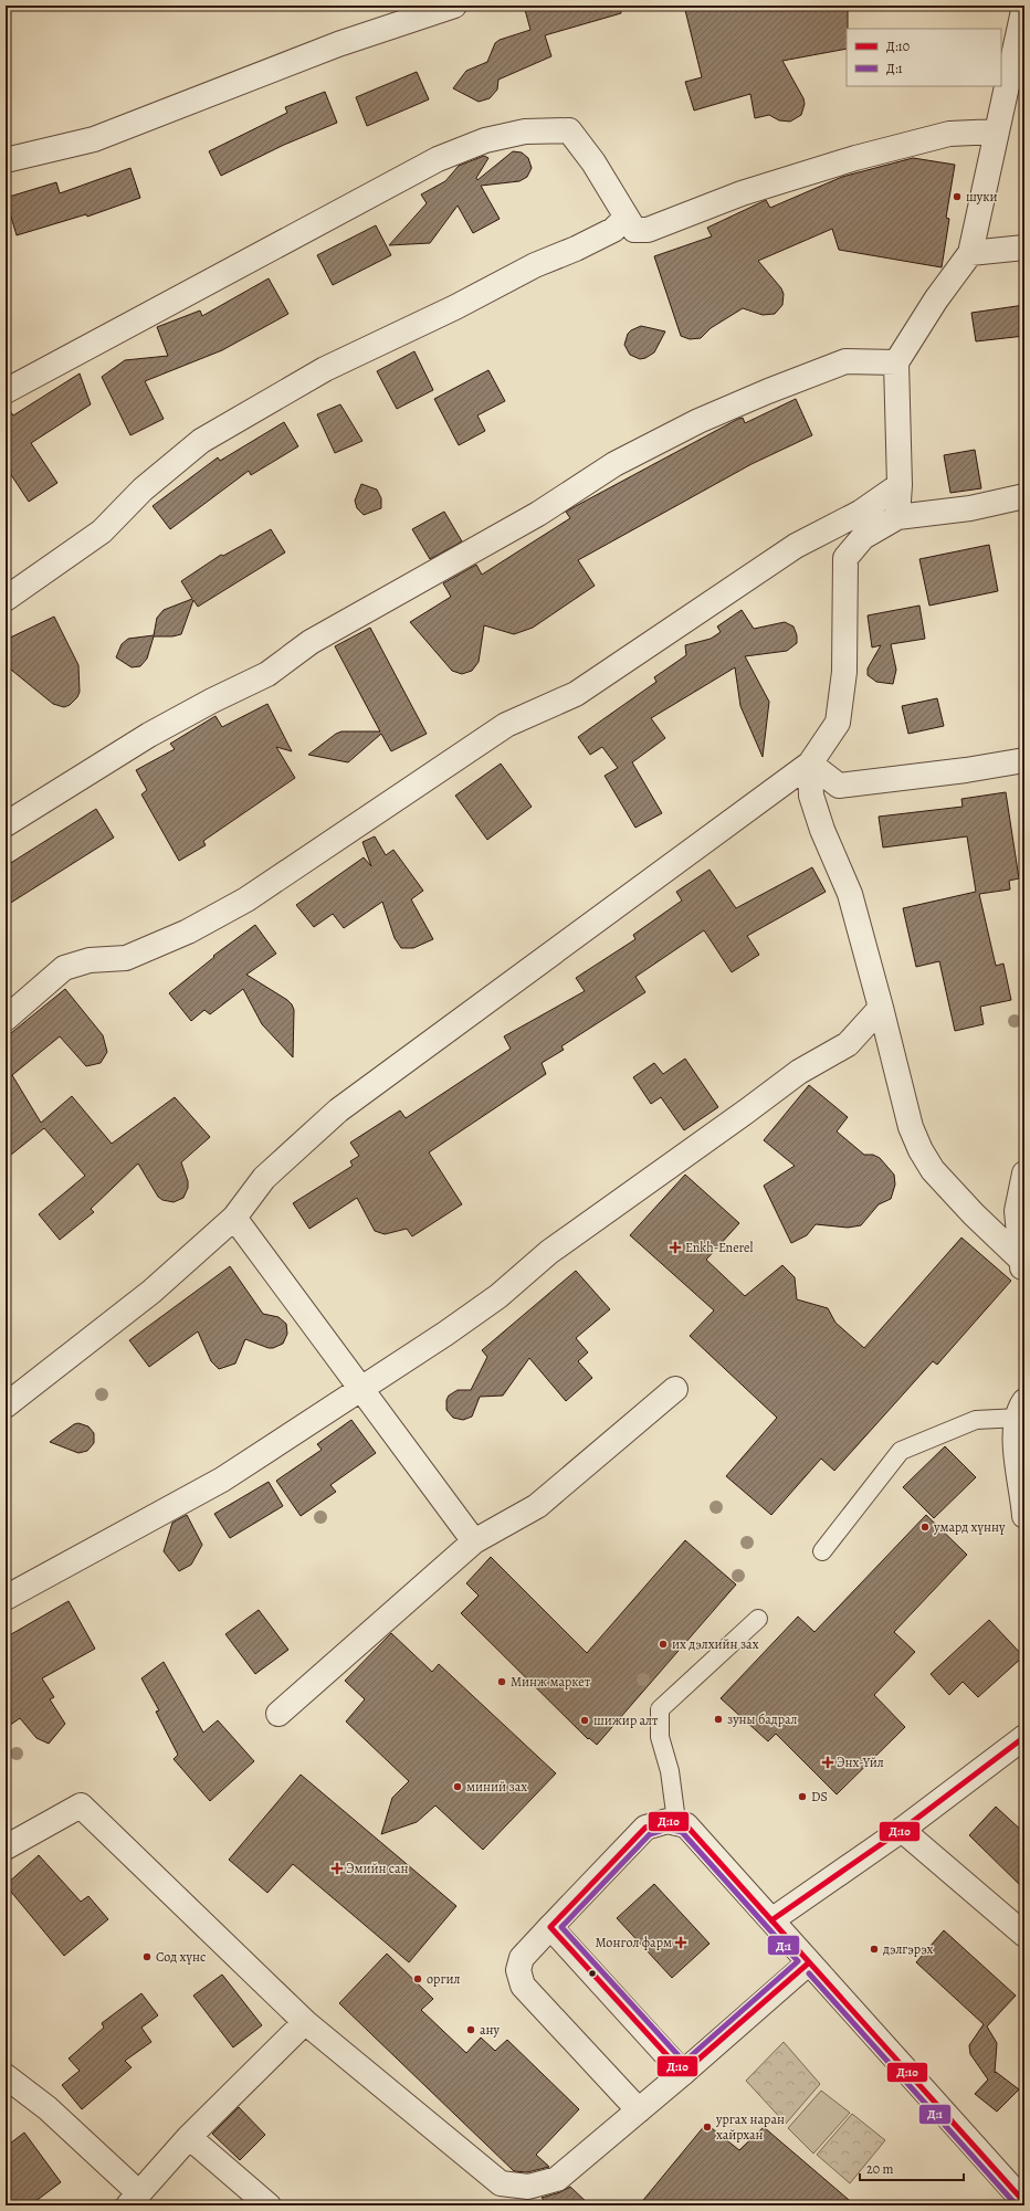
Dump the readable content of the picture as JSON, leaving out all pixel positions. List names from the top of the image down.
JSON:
{
  "places": {
    "other": [
      "шуки",
      "умард хүннү",
      "их дэлхийн зах",
      "Минж маркет",
      "зуны бадрал",
      "шижир алт",
      "миний зах",
      "DS",
      "дэлгэрэх",
      "Сод хүнс",
      "оргил",
      "ану",
      "ургах наран хайрхан"
    ],
    "health": [
      "Enkh-Enerel",
      "Энх-Үйл",
      "Эмийн сан",
      "Монгол фарм"
    ]
  },
  "lines": ["transit line Д:10", "transit line Д:1"],
  "legend": ["Д:10", "Д:1"],
  "scale_bar": "20 m"
}
